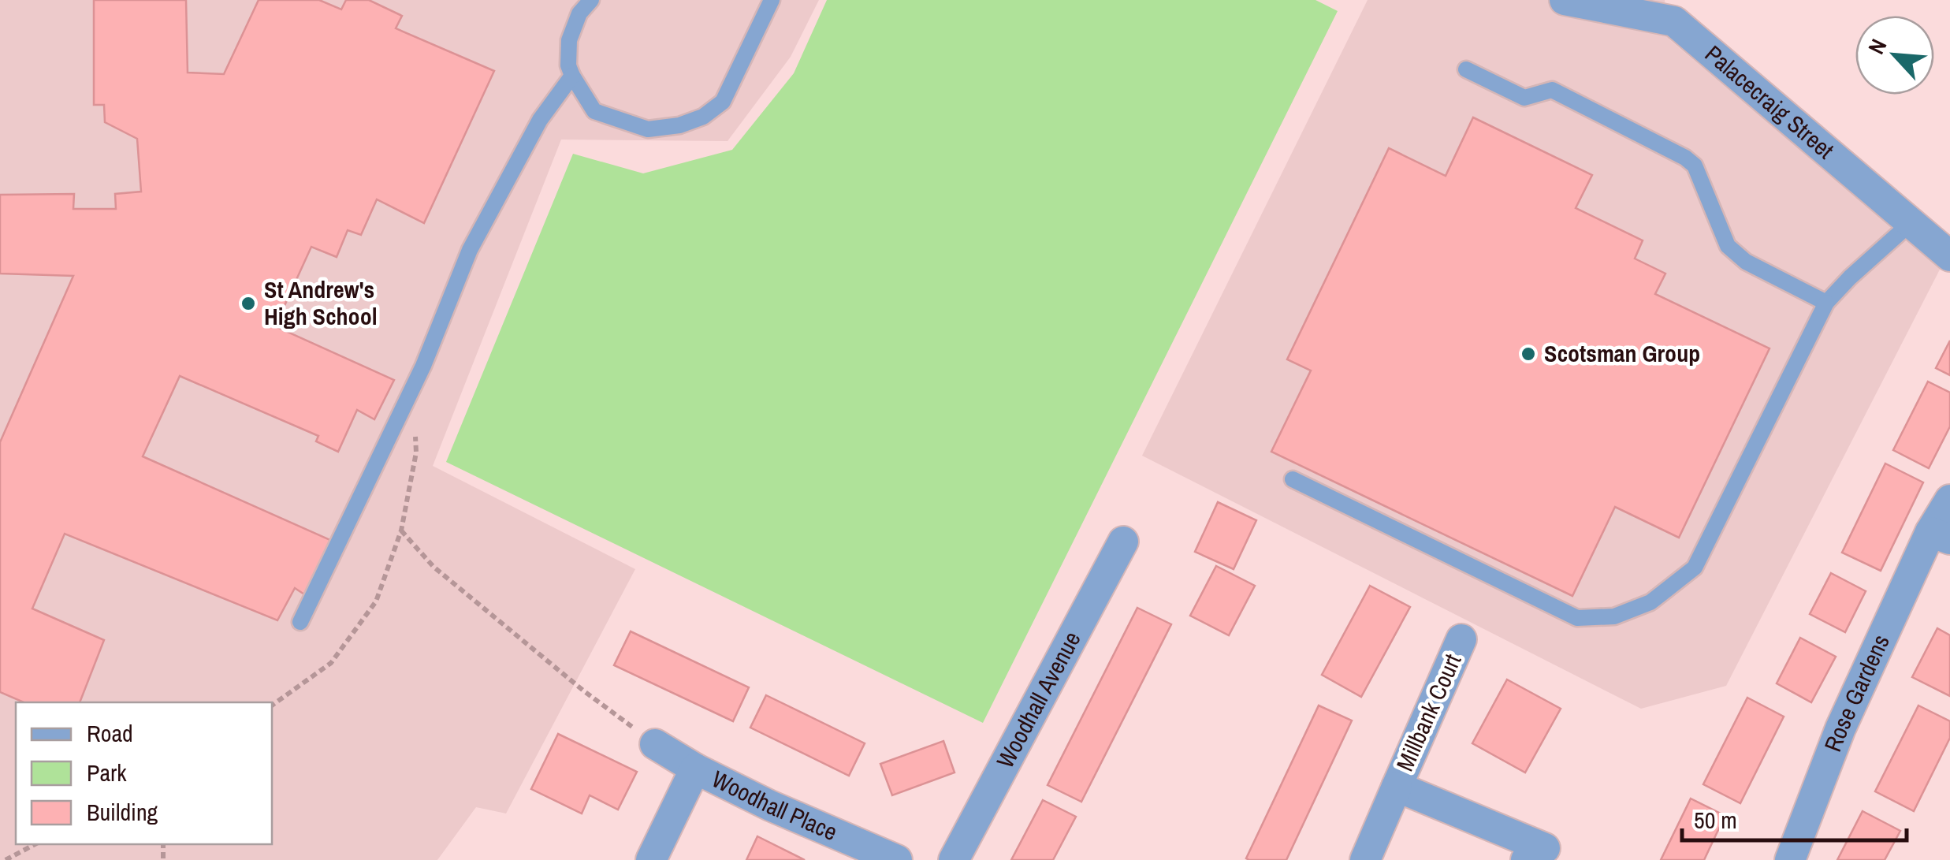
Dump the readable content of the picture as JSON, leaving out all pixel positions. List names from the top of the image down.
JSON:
{
  "streets": {
    "street": [
      "Palacecraig Street",
      "Rose Gardens",
      "Woodhall Avenue",
      "Millbank Court",
      "Woodhall Place"
    ]
  },
  "places": ["St Andrew's High School", "Scotsman Group"],
  "legend": ["Road", "Park", "Building"],
  "scale_bar": "50 m",
  "north": "top left"
}
